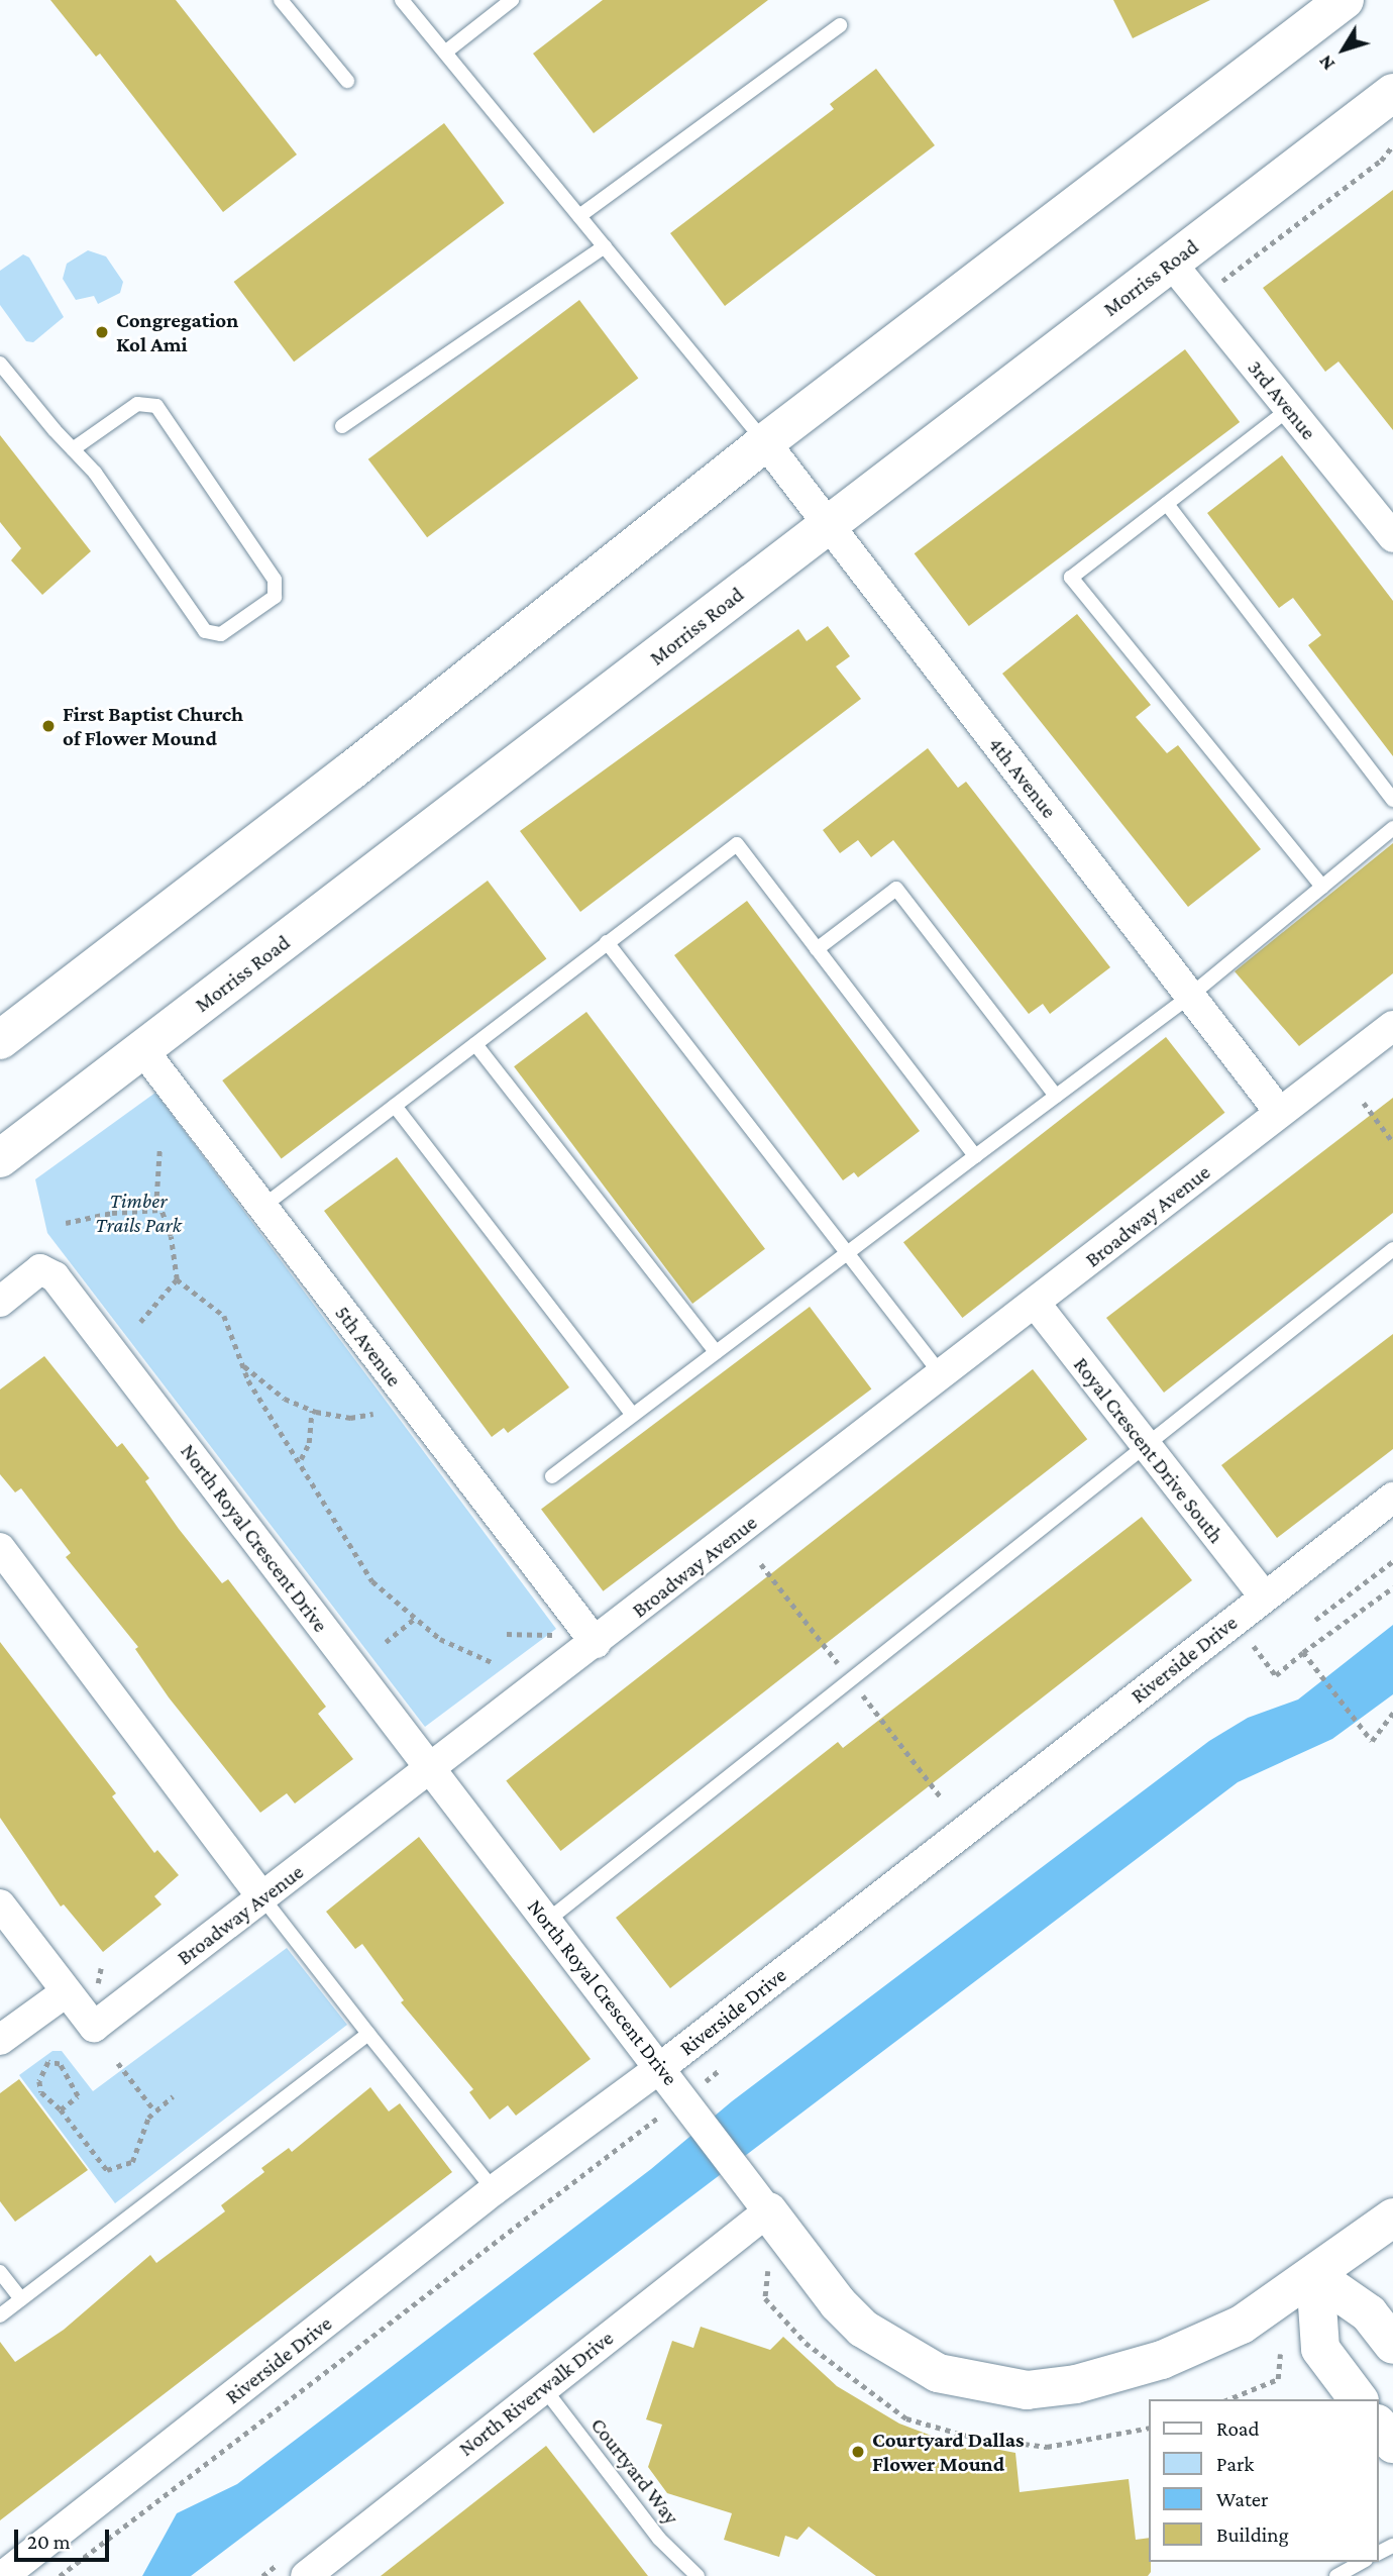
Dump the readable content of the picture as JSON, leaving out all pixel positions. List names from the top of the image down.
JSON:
{
  "streets": {
    "main road": ["Morriss Road", "North Royal Crescent Drive"],
    "street": [
      "3rd Avenue",
      "4th Avenue",
      "Broadway Avenue",
      "5th Avenue",
      "Royal Crescent Drive South",
      "Riverside Drive",
      "North Riverwalk Drive"
    ],
    "lane": ["Courtyard Way"]
  },
  "crossings": [
    ["Morriss Road", "3rd Avenue"],
    ["Morriss Road", "4th Avenue"],
    ["Morriss Road", "5th Avenue"],
    ["4th Avenue", "Broadway Avenue"],
    ["Broadway Avenue", "5th Avenue"],
    ["Broadway Avenue", "Royal Crescent Drive South"],
    ["Broadway Avenue", "North Royal Crescent Drive"],
    ["Royal Crescent Drive South", "Riverside Drive"],
    ["North Royal Crescent Drive", "Riverside Drive"],
    ["North Royal Crescent Drive", "North Riverwalk Drive"],
    ["North Riverwalk Drive", "Courtyard Way"]
  ],
  "parks": ["Timber Trails Park"],
  "places": ["Congregation Kol Ami", "First Baptist Church of Flower Mound", "Courtyard Dallas Flower Mound"],
  "legend": [
    "Road",
    "Park",
    "Water",
    "Building"
  ],
  "scale_bar": "20 m",
  "north": "bottom left"
}
